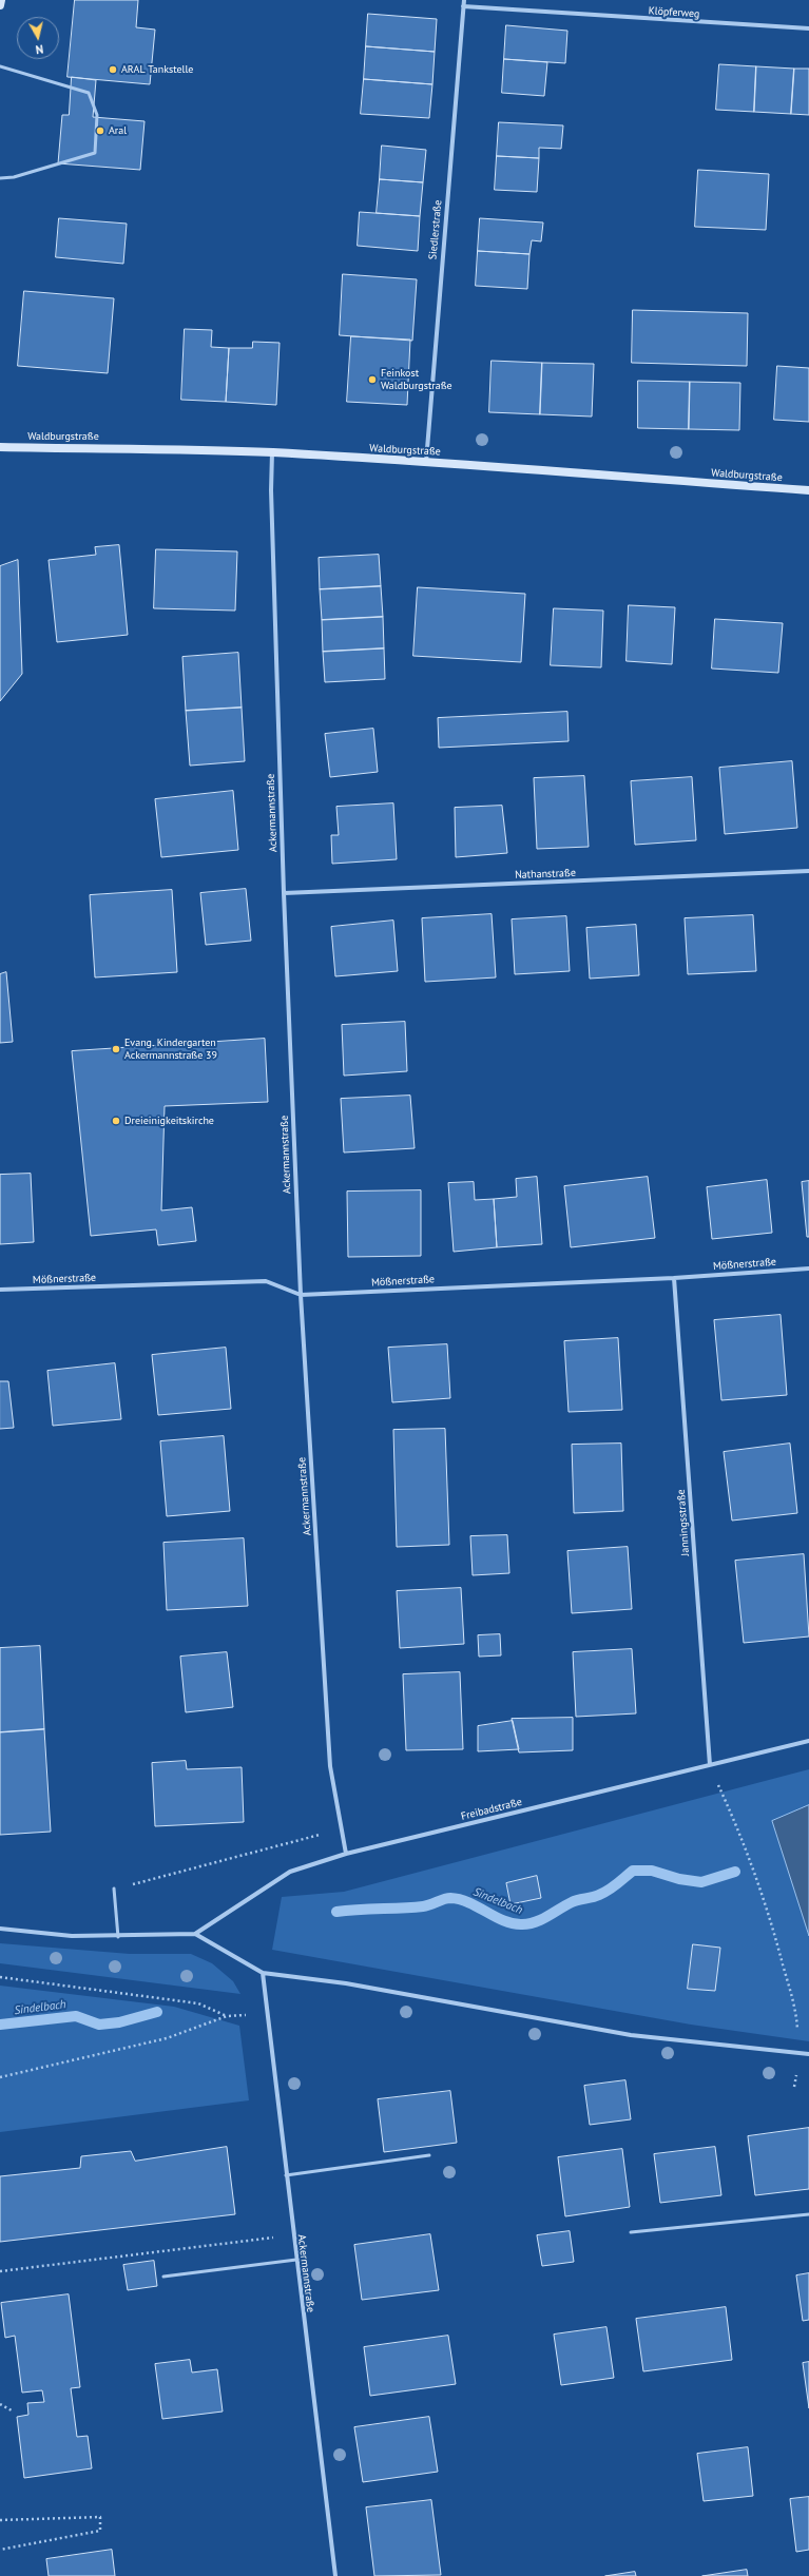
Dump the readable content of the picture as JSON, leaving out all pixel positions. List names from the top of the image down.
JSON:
{
  "streets": {
    "street": [
      "Klöpferweg",
      "Siedlerstraße",
      "Waldburgstraße",
      "Ackermannstraße",
      "Nathanstraße",
      "Mößnerstraße",
      "Janningsstraße",
      "Freibadstraße"
    ]
  },
  "crossings": [
    ["Klöpferweg", "Siedlerstraße"],
    ["Siedlerstraße", "Waldburgstraße"],
    ["Waldburgstraße", "Ackermannstraße"],
    ["Ackermannstraße", "Nathanstraße"],
    ["Ackermannstraße", "Mößnerstraße"],
    ["Ackermannstraße", "Freibadstraße"],
    ["Mößnerstraße", "Janningsstraße"],
    ["Janningsstraße", "Freibadstraße"]
  ],
  "water": ["Sindelbach"],
  "places": [
    "ARAL Tankstelle",
    "Aral",
    "Feinkost Waldburgstraße",
    "Evang. Kindergarten Ackermannstraße 39",
    "Dreieinigkeitskirche"
  ],
  "north": "bottom"
}
